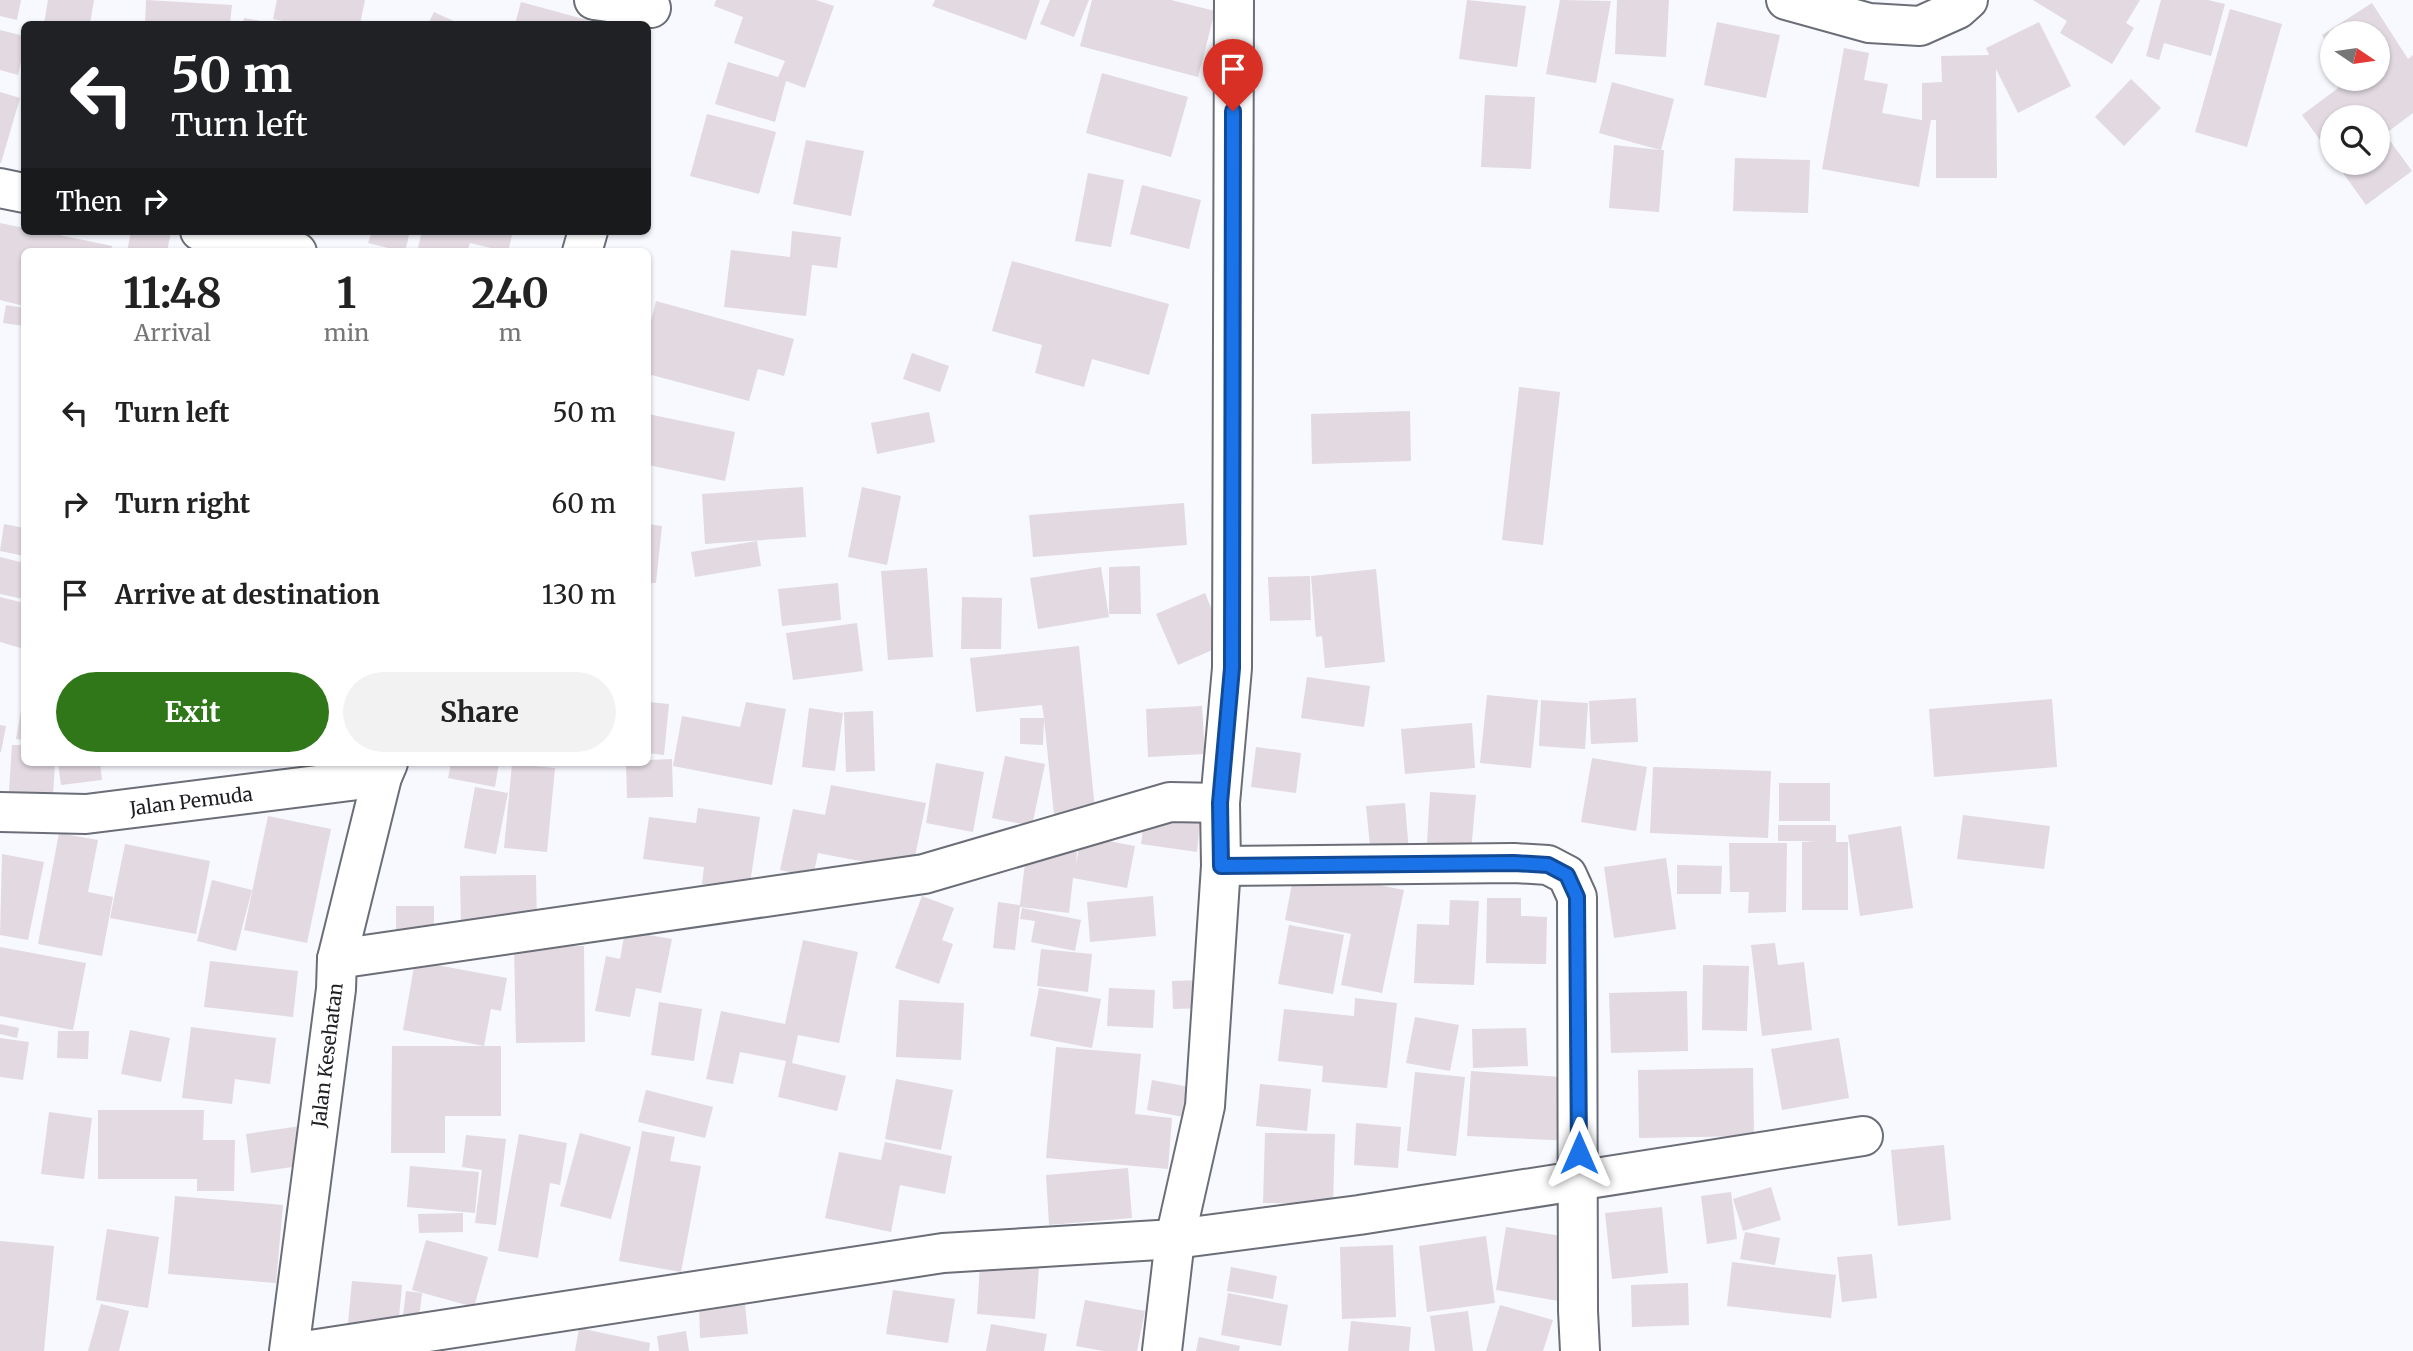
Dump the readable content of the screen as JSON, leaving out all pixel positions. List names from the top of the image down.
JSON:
{
  "streets": {
    "street": ["Jalan Pemuda", "Jalan Kesehatan"]
  },
  "crossings": [
    ["Jalan Pemuda", "Jalan Kesehatan"]
  ],
  "north": "right",
  "page": {
    "turn": ["50 m", "Turn left"],
    "then": "Then",
    "eta": [
      "11:48",
      "Arrival",
      "1",
      "min",
      "240",
      "m"
    ],
    "list": [
      {
        "name": "Turn left",
        "value": "50 m"
      },
      {
        "name": "Turn right",
        "value": "60 m"
      },
      {
        "name": "Arrive at destination",
        "value": "130 m"
      }
    ],
    "buttons": ["Exit", "Share"]
  }
}
